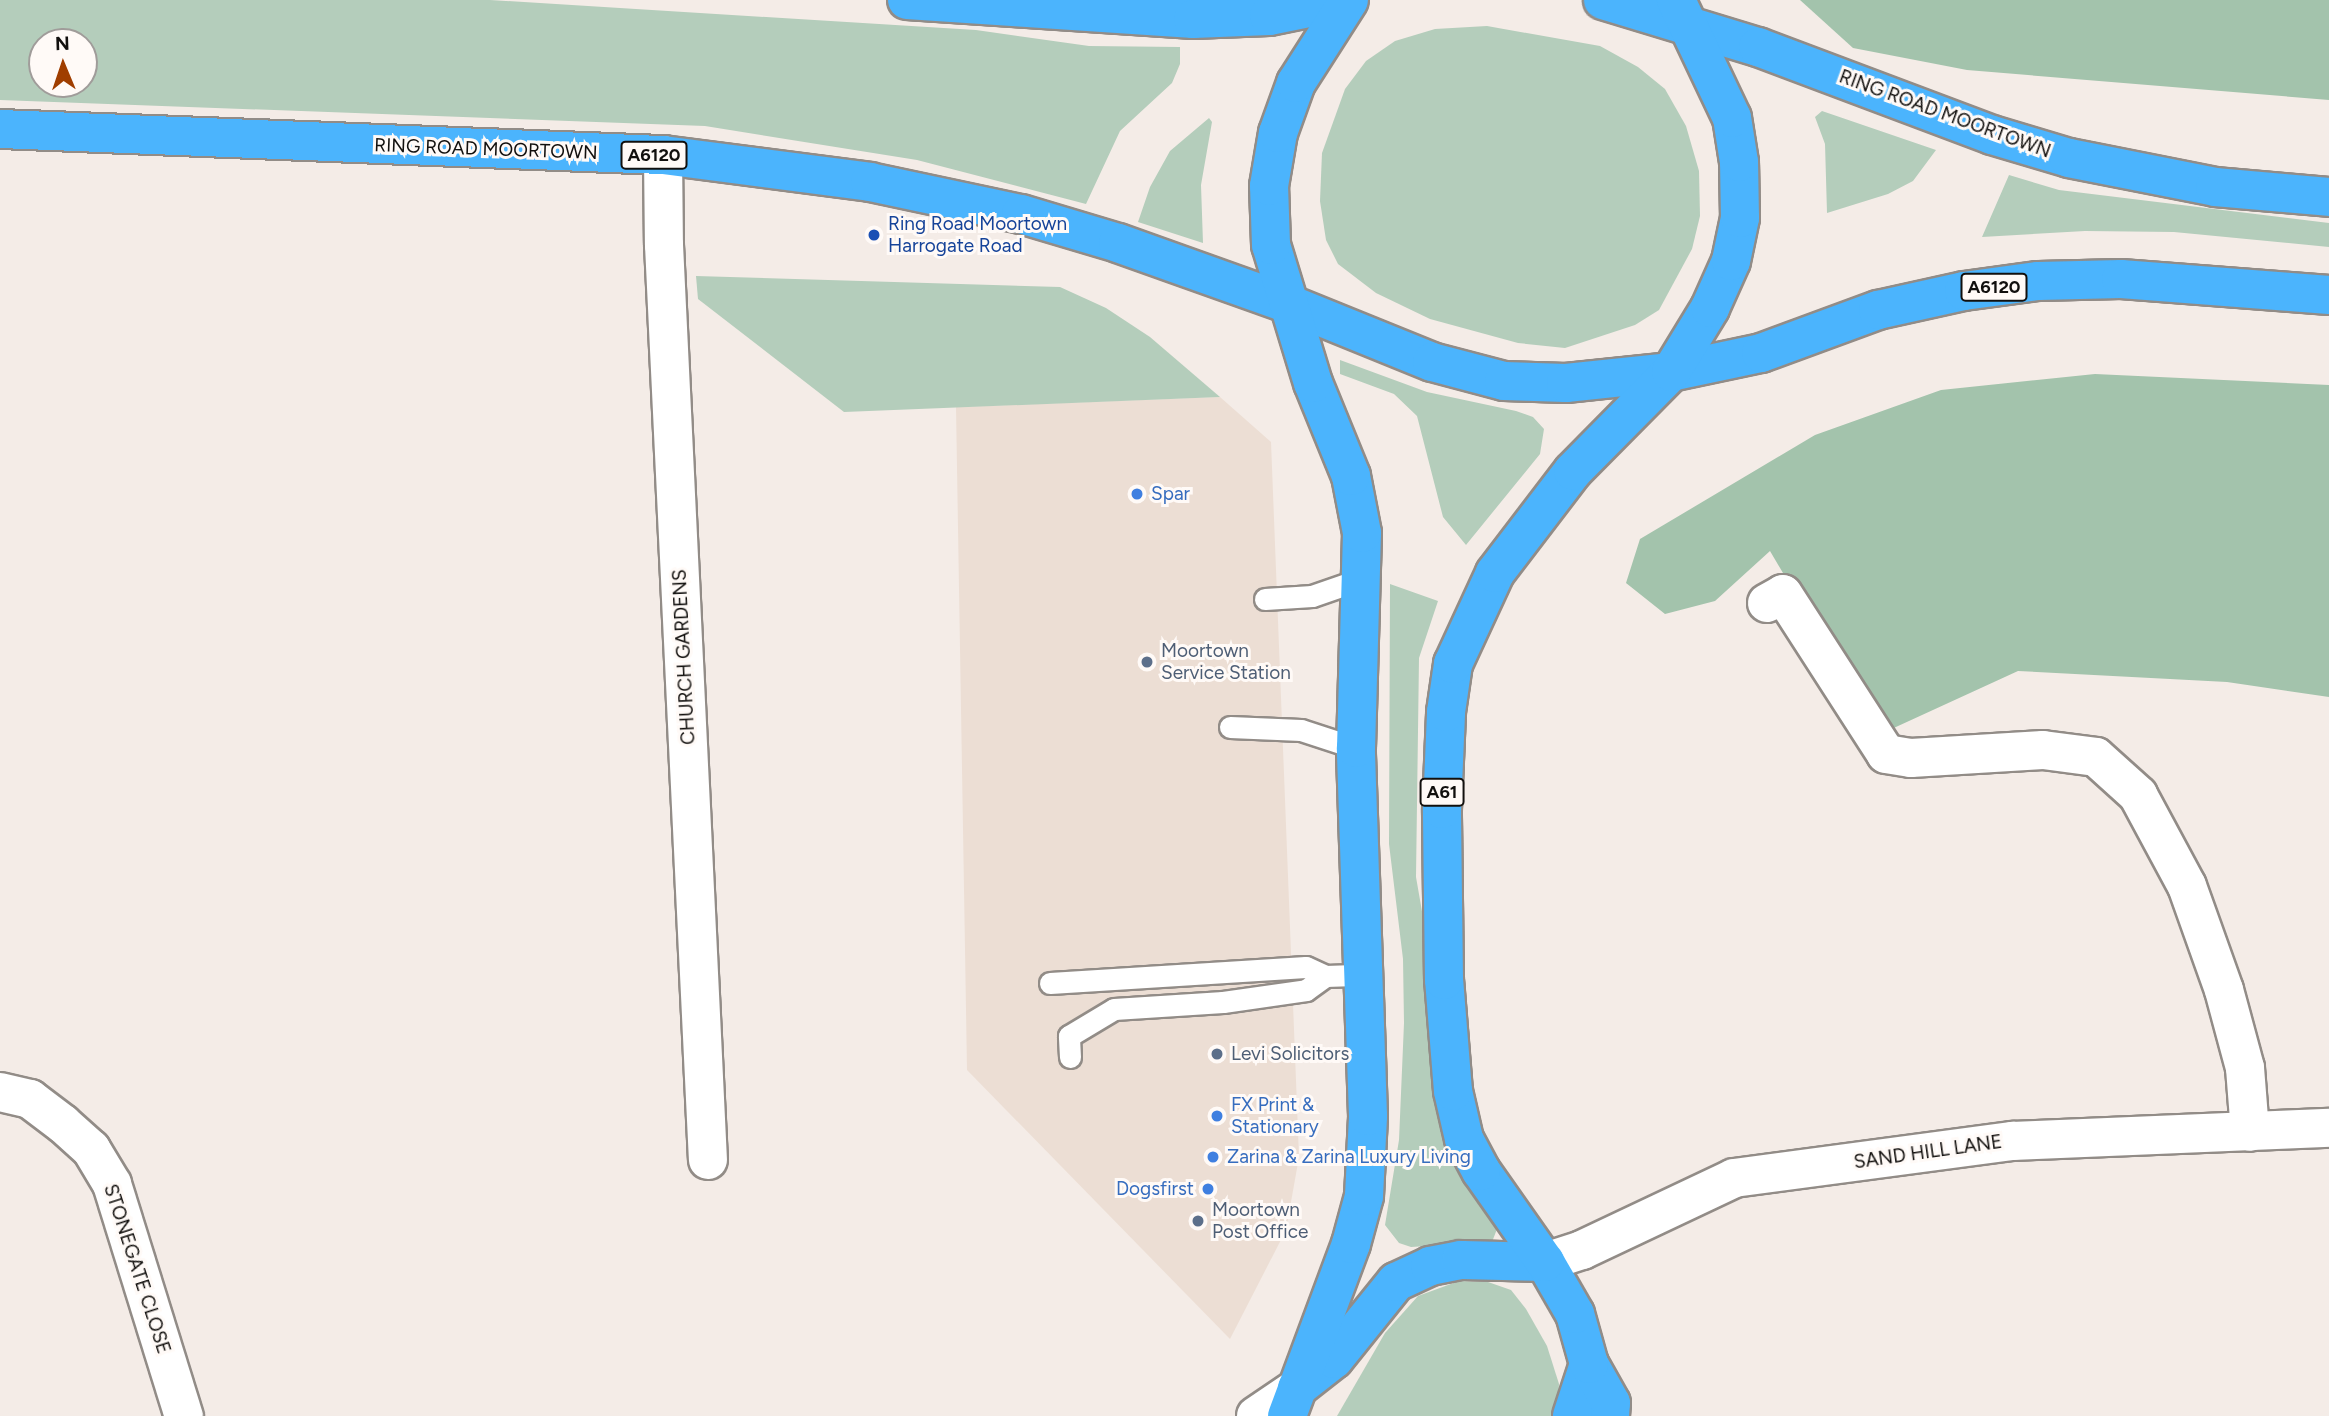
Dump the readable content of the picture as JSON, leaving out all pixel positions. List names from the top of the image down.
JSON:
{
  "streets": {
    "highway": ["RING ROAD MOORTOWN", "A6120", "A61"],
    "street": ["CHURCH GARDENS", "SAND HILL LANE", "STONEGATE CLOSE"]
  },
  "crossings": [
    ["RING ROAD MOORTOWN", "A6120"],
    ["RING ROAD MOORTOWN", "CHURCH GARDENS"],
    ["RING ROAD MOORTOWN", "A61"],
    ["A6120", "A61"],
    ["A61", "SAND HILL LANE"]
  ],
  "places": [
    "Ring Road Moortown Harrogate Road",
    "Spar",
    "Moortown Service Station",
    "Levi Solicitors",
    "FX Print & Stationary",
    "Zarina & Zarina Luxury Living",
    "Dogsfirst",
    "Moortown Post Office"
  ],
  "north": "top"
}
